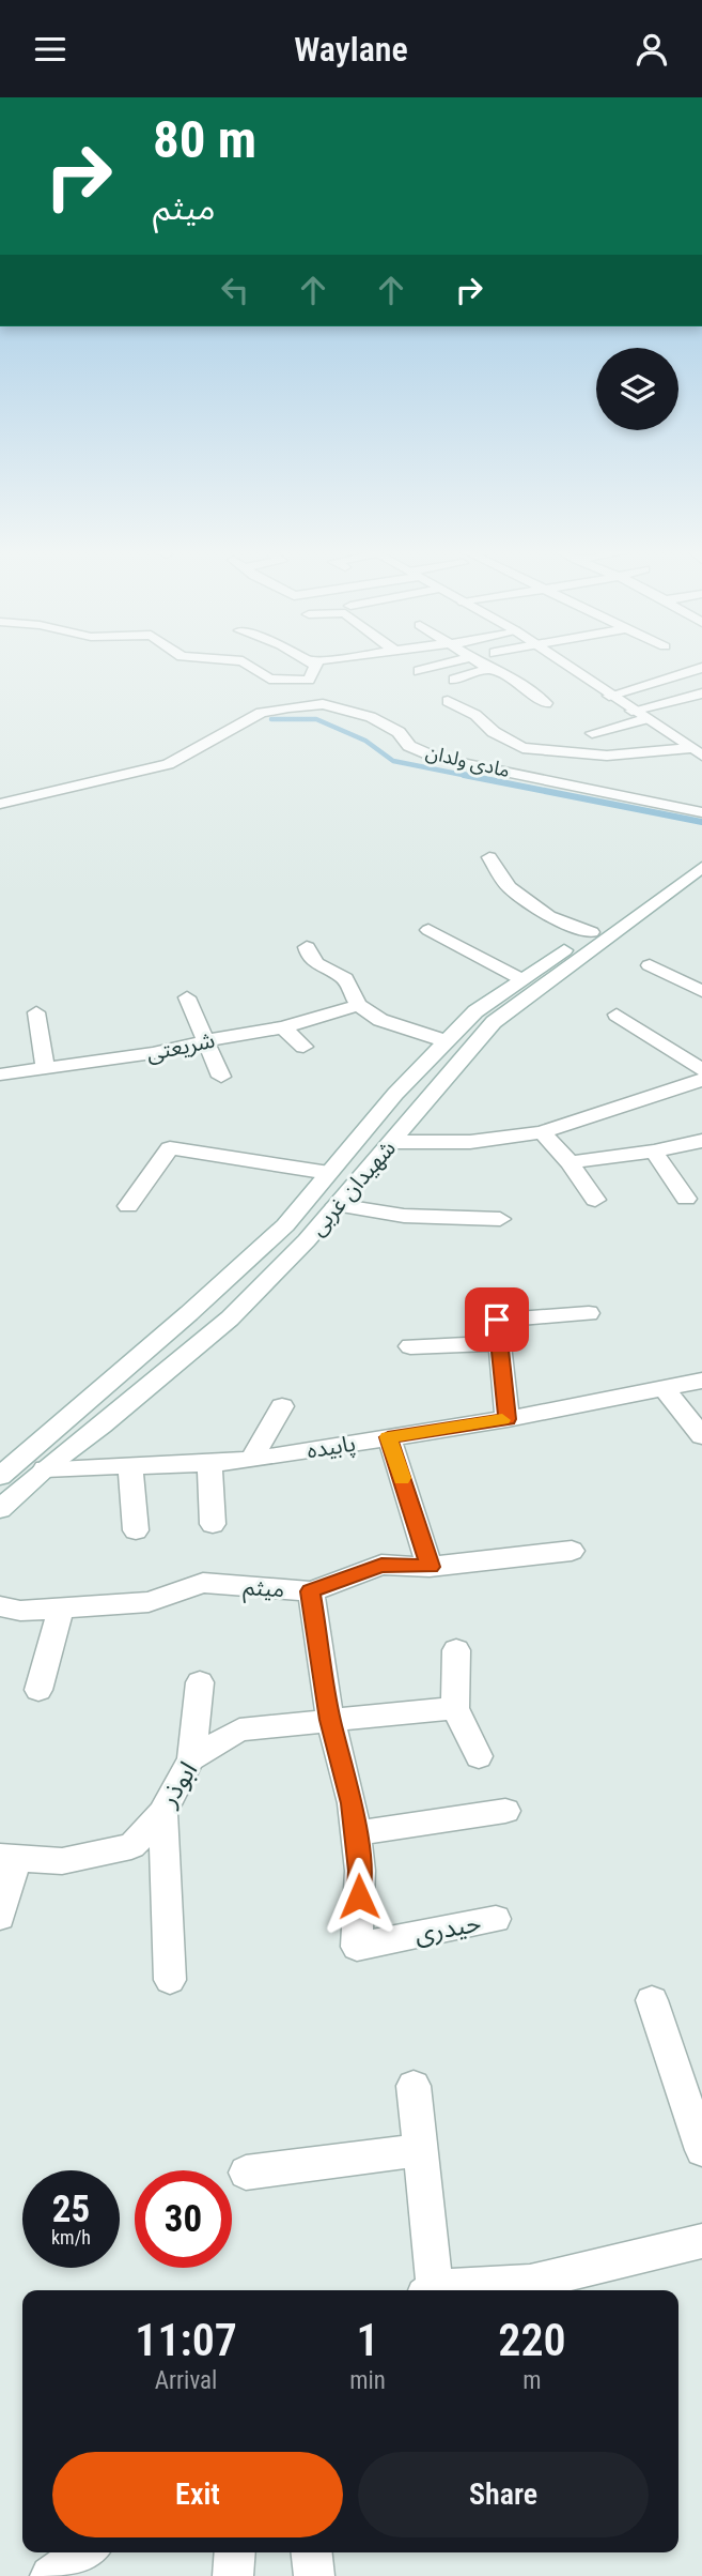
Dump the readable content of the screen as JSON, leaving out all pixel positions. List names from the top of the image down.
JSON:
{
  "streets": {
    "street": [
      "مادی ولدان",
      "شریعتی",
      "شهیدان غربی",
      "پابیده",
      "میثم",
      "ابوذر",
      "حیدری"
    ]
  },
  "crossings": [
    ["شهیدان غربی", "پابیده"],
    ["میثم", "حیدری"],
    ["ابوذر", "حیدری"]
  ],
  "page": {
    "header": "Waylane",
    "turn": ["80 m", "میثم"],
    "speed": "25 km/h",
    "limit": "30",
    "eta": [
      "11:07",
      "Arrival",
      "1",
      "min",
      "220",
      "m"
    ],
    "buttons": ["Exit", "Share"]
  }
}
